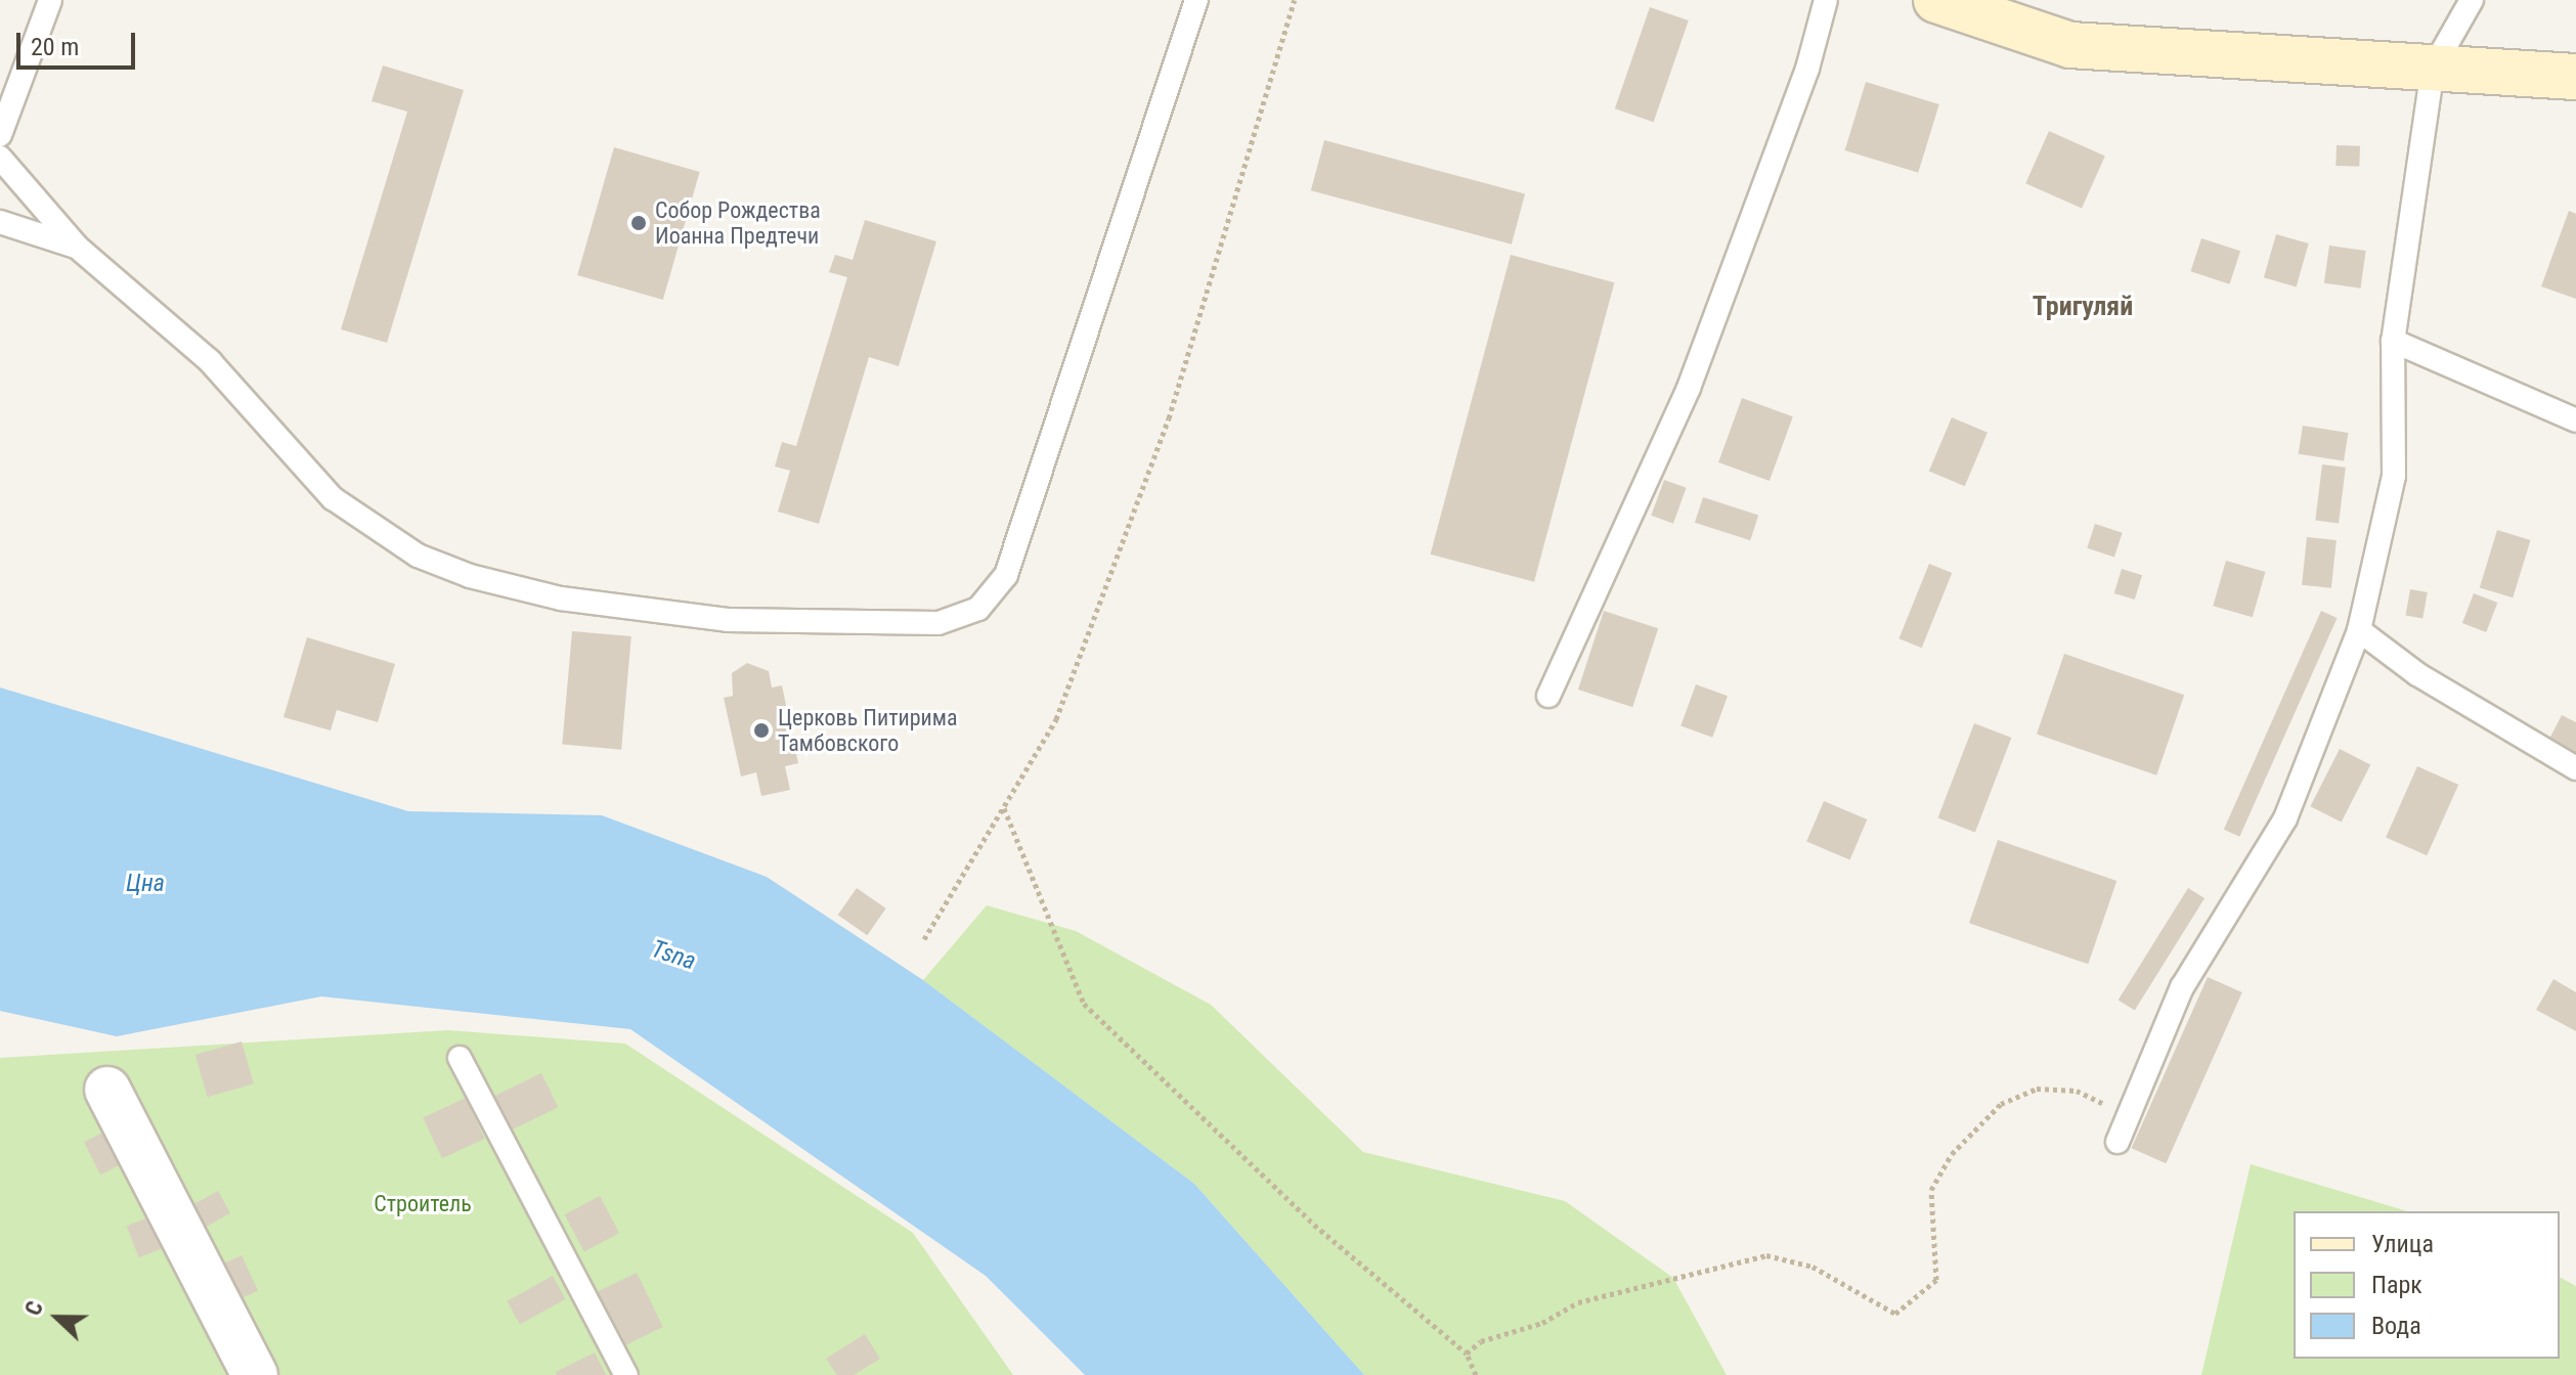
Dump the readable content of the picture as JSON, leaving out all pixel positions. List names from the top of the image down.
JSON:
{
  "districts": ["Тригуляй"],
  "water": ["Цна", "Tsna"],
  "parks": ["Строитель"],
  "places": ["Собор Рождества Иоанна Предтечи", "Церковь Питирима Тамбовского"],
  "legend": ["Улица", "Парк", "Вода"],
  "scale_bar": "20 m",
  "north": "left"
}
